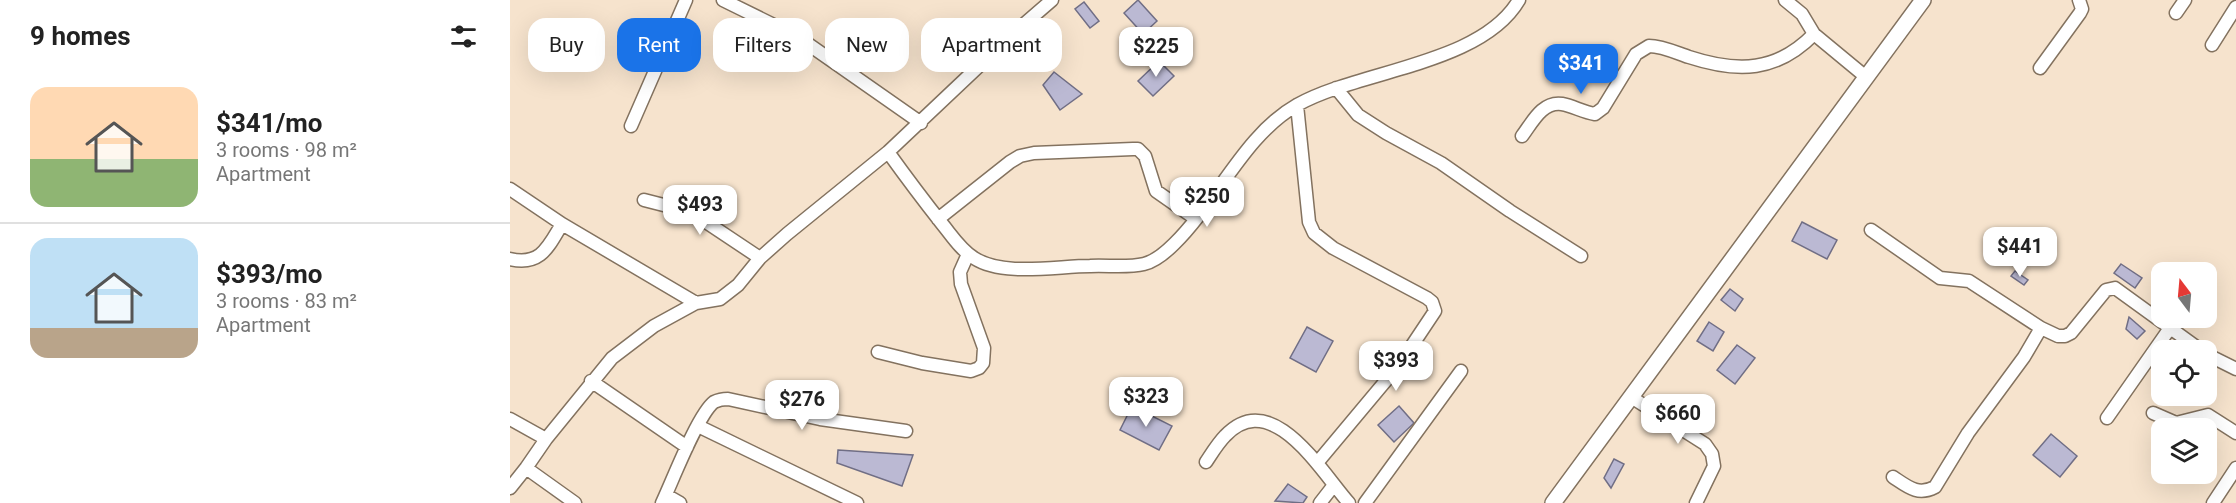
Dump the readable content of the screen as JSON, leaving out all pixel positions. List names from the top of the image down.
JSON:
{
  "north": "top",
  "page": {
    "heading": "9 homes",
    "chip": [
      "Buy",
      "Rent",
      "Filters",
      "New",
      "Apartment"
    ],
    "price": [
      "$225",
      "$341",
      "$250",
      "$493",
      "$441",
      "$393",
      "$323",
      "$276",
      "$660"
    ],
    "list": [
      {
        "name": "$341/mo",
        "note": "3 rooms · 98 m² · Apartment"
      },
      {
        "name": "$393/mo",
        "note": "3 rooms · 83 m² · Apartment"
      }
    ]
  }
}
